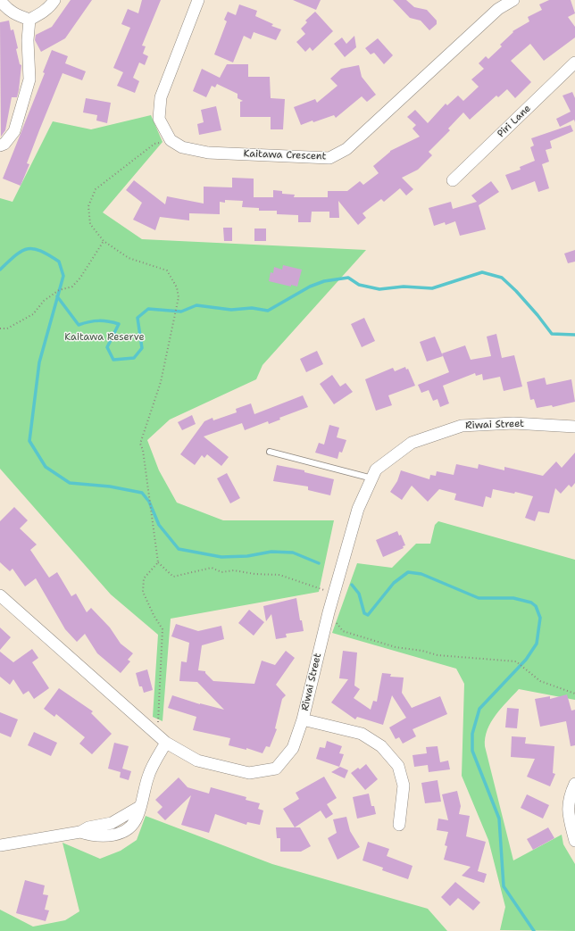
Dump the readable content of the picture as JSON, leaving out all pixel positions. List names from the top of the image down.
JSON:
{
  "streets": {
    "street": ["Piri Lane", "Kaitawa Crescent", "Riwai Street"]
  },
  "parks": ["Kaitawa Reserve"]
}
